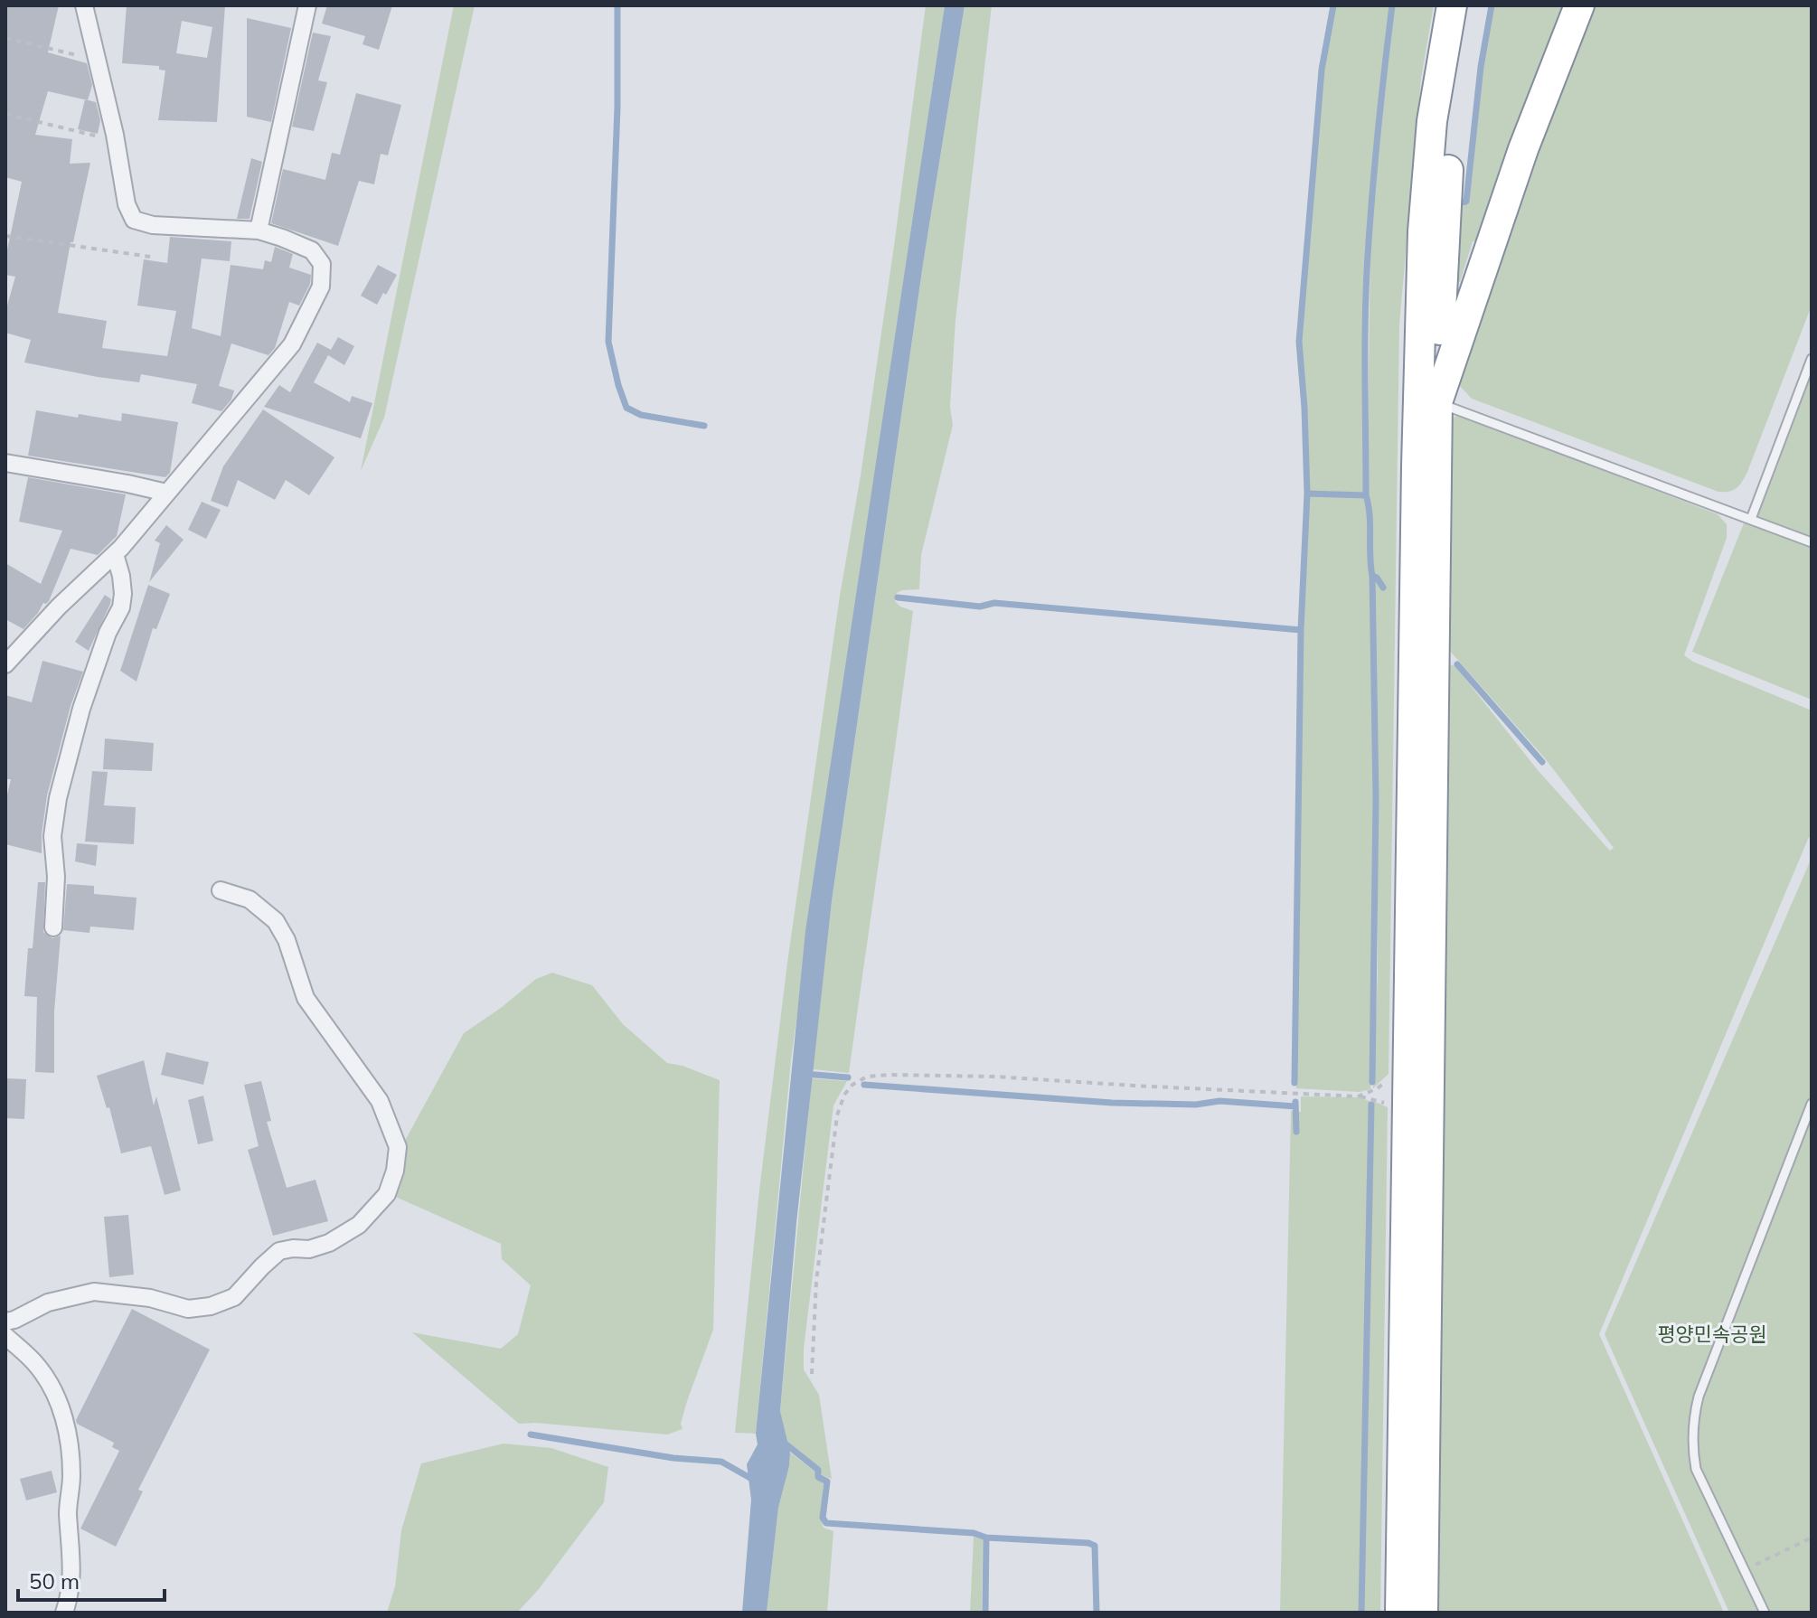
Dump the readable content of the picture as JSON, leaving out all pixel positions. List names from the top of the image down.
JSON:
{
  "parks": ["평양민속공원"],
  "scale_bar": "50 m"
}
